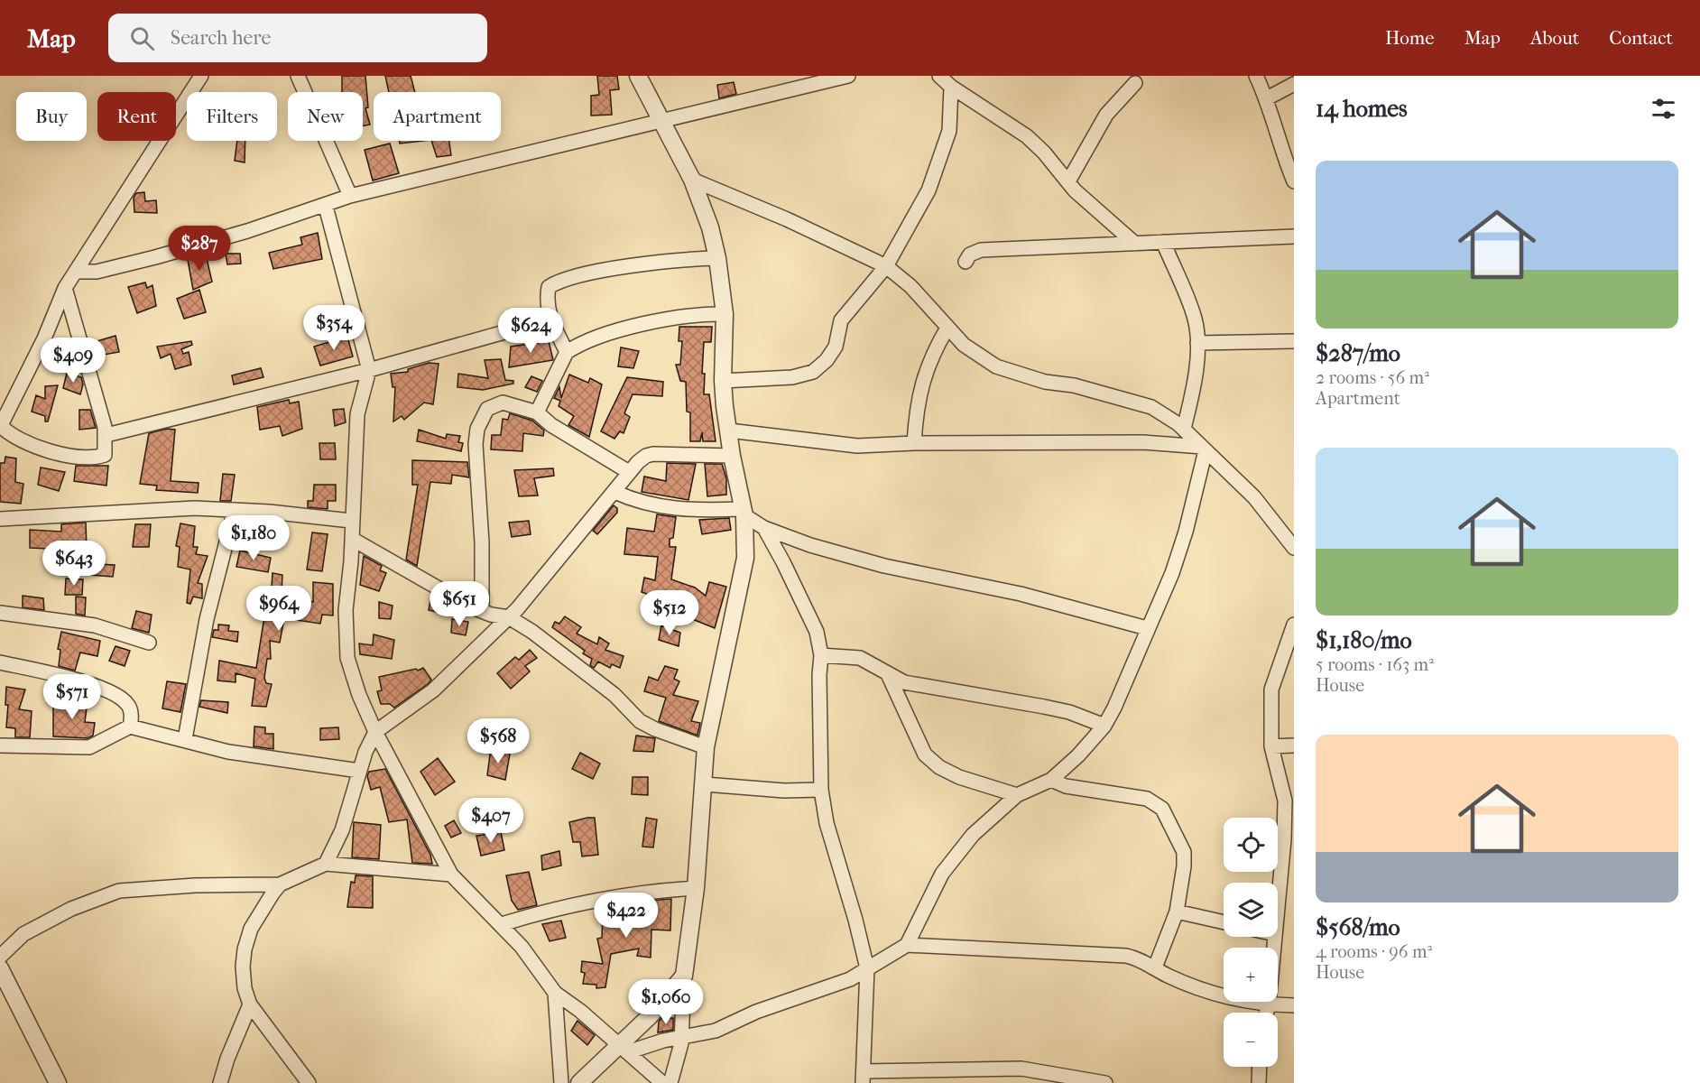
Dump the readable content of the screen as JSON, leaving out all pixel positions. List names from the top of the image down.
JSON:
{
  "page": {
    "header": "Map",
    "search": "Search here",
    "nav": [
      "Home",
      "Map",
      "About",
      "Contact"
    ],
    "heading": "14 homes",
    "chip": [
      "Buy",
      "Rent",
      "Filters",
      "New",
      "Apartment"
    ],
    "list": [
      {
        "name": "$287/mo",
        "note": "2 rooms · 56 m² · Apartment"
      },
      {
        "name": "$1,180/mo",
        "note": "5 rooms · 163 m² · House"
      },
      {
        "name": "$568/mo",
        "note": "4 rooms · 96 m² · House"
      }
    ],
    "price": [
      "$287",
      "$354",
      "$624",
      "$409",
      "$1,180",
      "$643",
      "$651",
      "$964",
      "$512",
      "$571",
      "$568",
      "$407",
      "$422",
      "$1,060"
    ],
    "map_buttons": ["+", "−"]
  }
}
